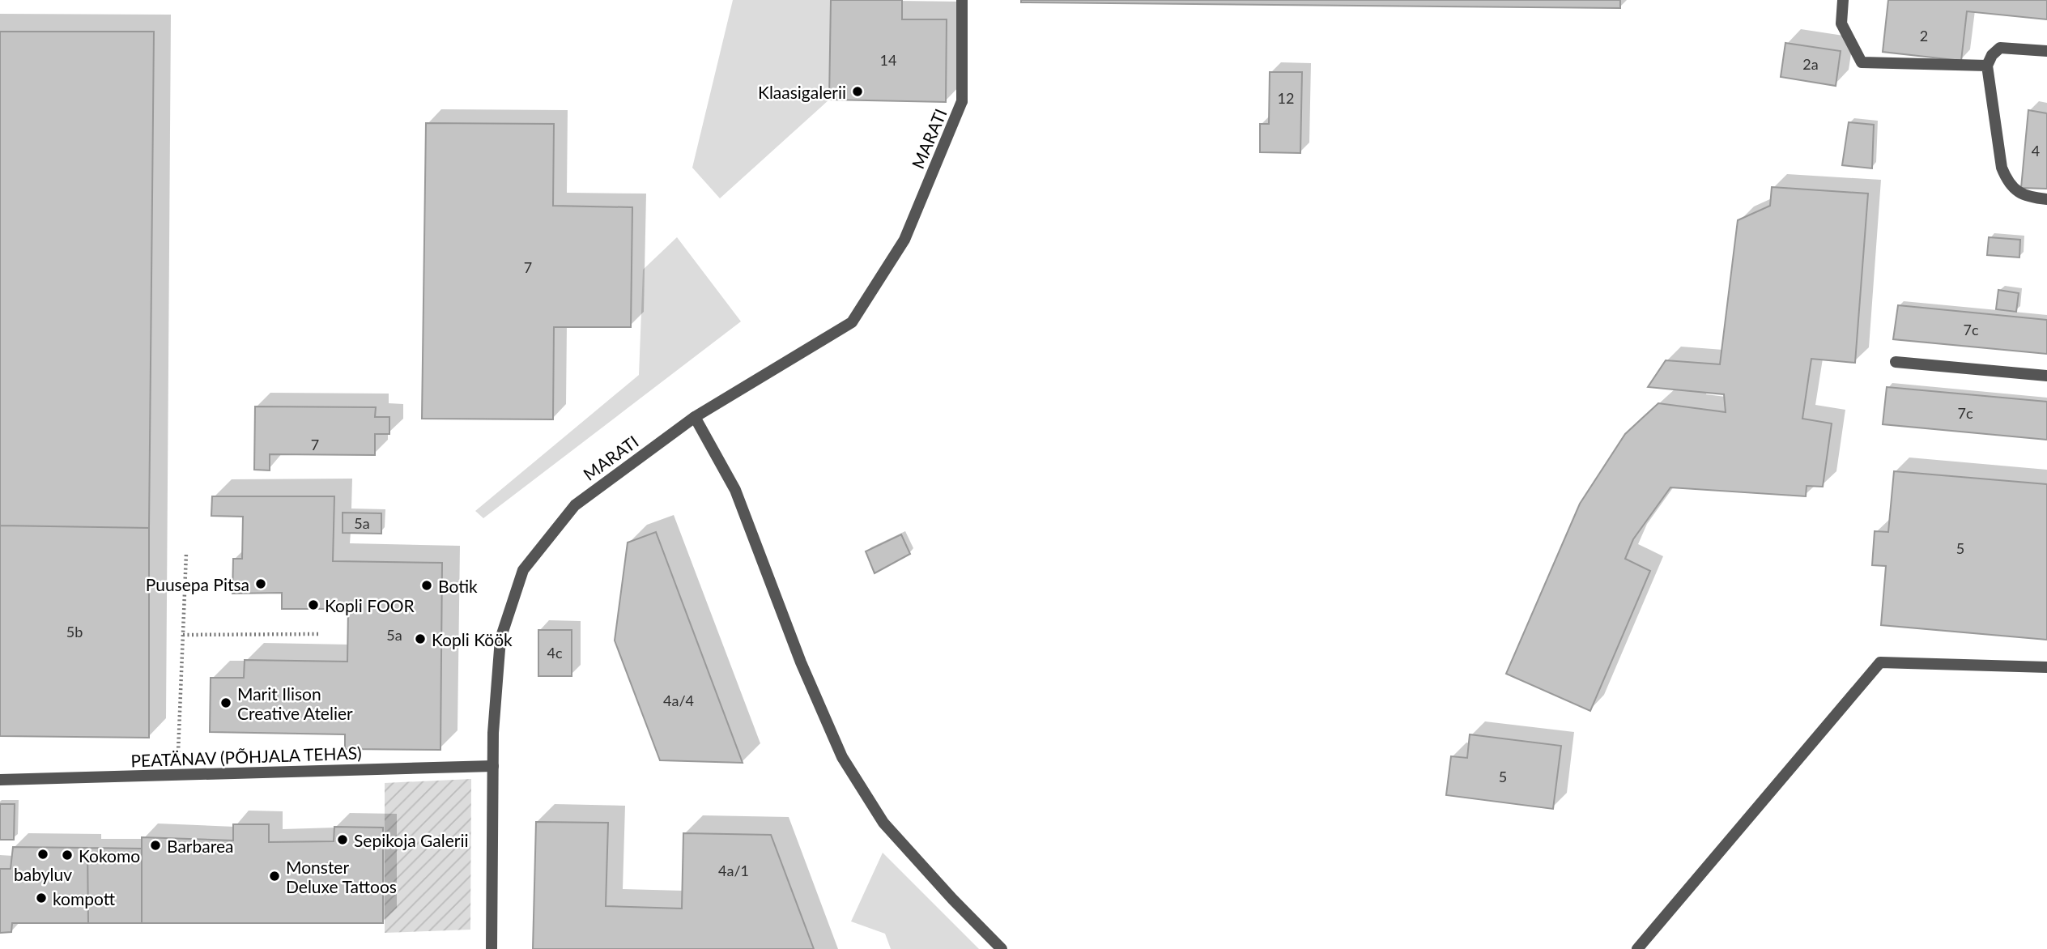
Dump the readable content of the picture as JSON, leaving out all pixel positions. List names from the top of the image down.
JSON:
{
  "streets": {
    "street": ["MARATI", "PEATÄNAV (PÕHJALA TEHAS)"]
  },
  "crossings": [
    ["MARATI", "PEATÄNAV (PÕHJALA TEHAS)"]
  ],
  "places": [
    "Klaasigalerii",
    "Puusepa Pitsa",
    "Botik",
    "Kopli FOOR",
    "Kopli Köök",
    "Marit Ilison Creative Atelier",
    "Sepikoja Galerii",
    "Barbarea",
    "babyluv",
    "Kokomo",
    "Monster Deluxe Tattoos",
    "kompott"
  ],
  "house_numbers": [
    "2",
    "14",
    "2a",
    "12",
    "4",
    "7",
    "7c",
    "7c",
    "7",
    "5a",
    "5",
    "5b",
    "5a",
    "4c",
    "4a/4",
    "5",
    "4a/1"
  ]
}
